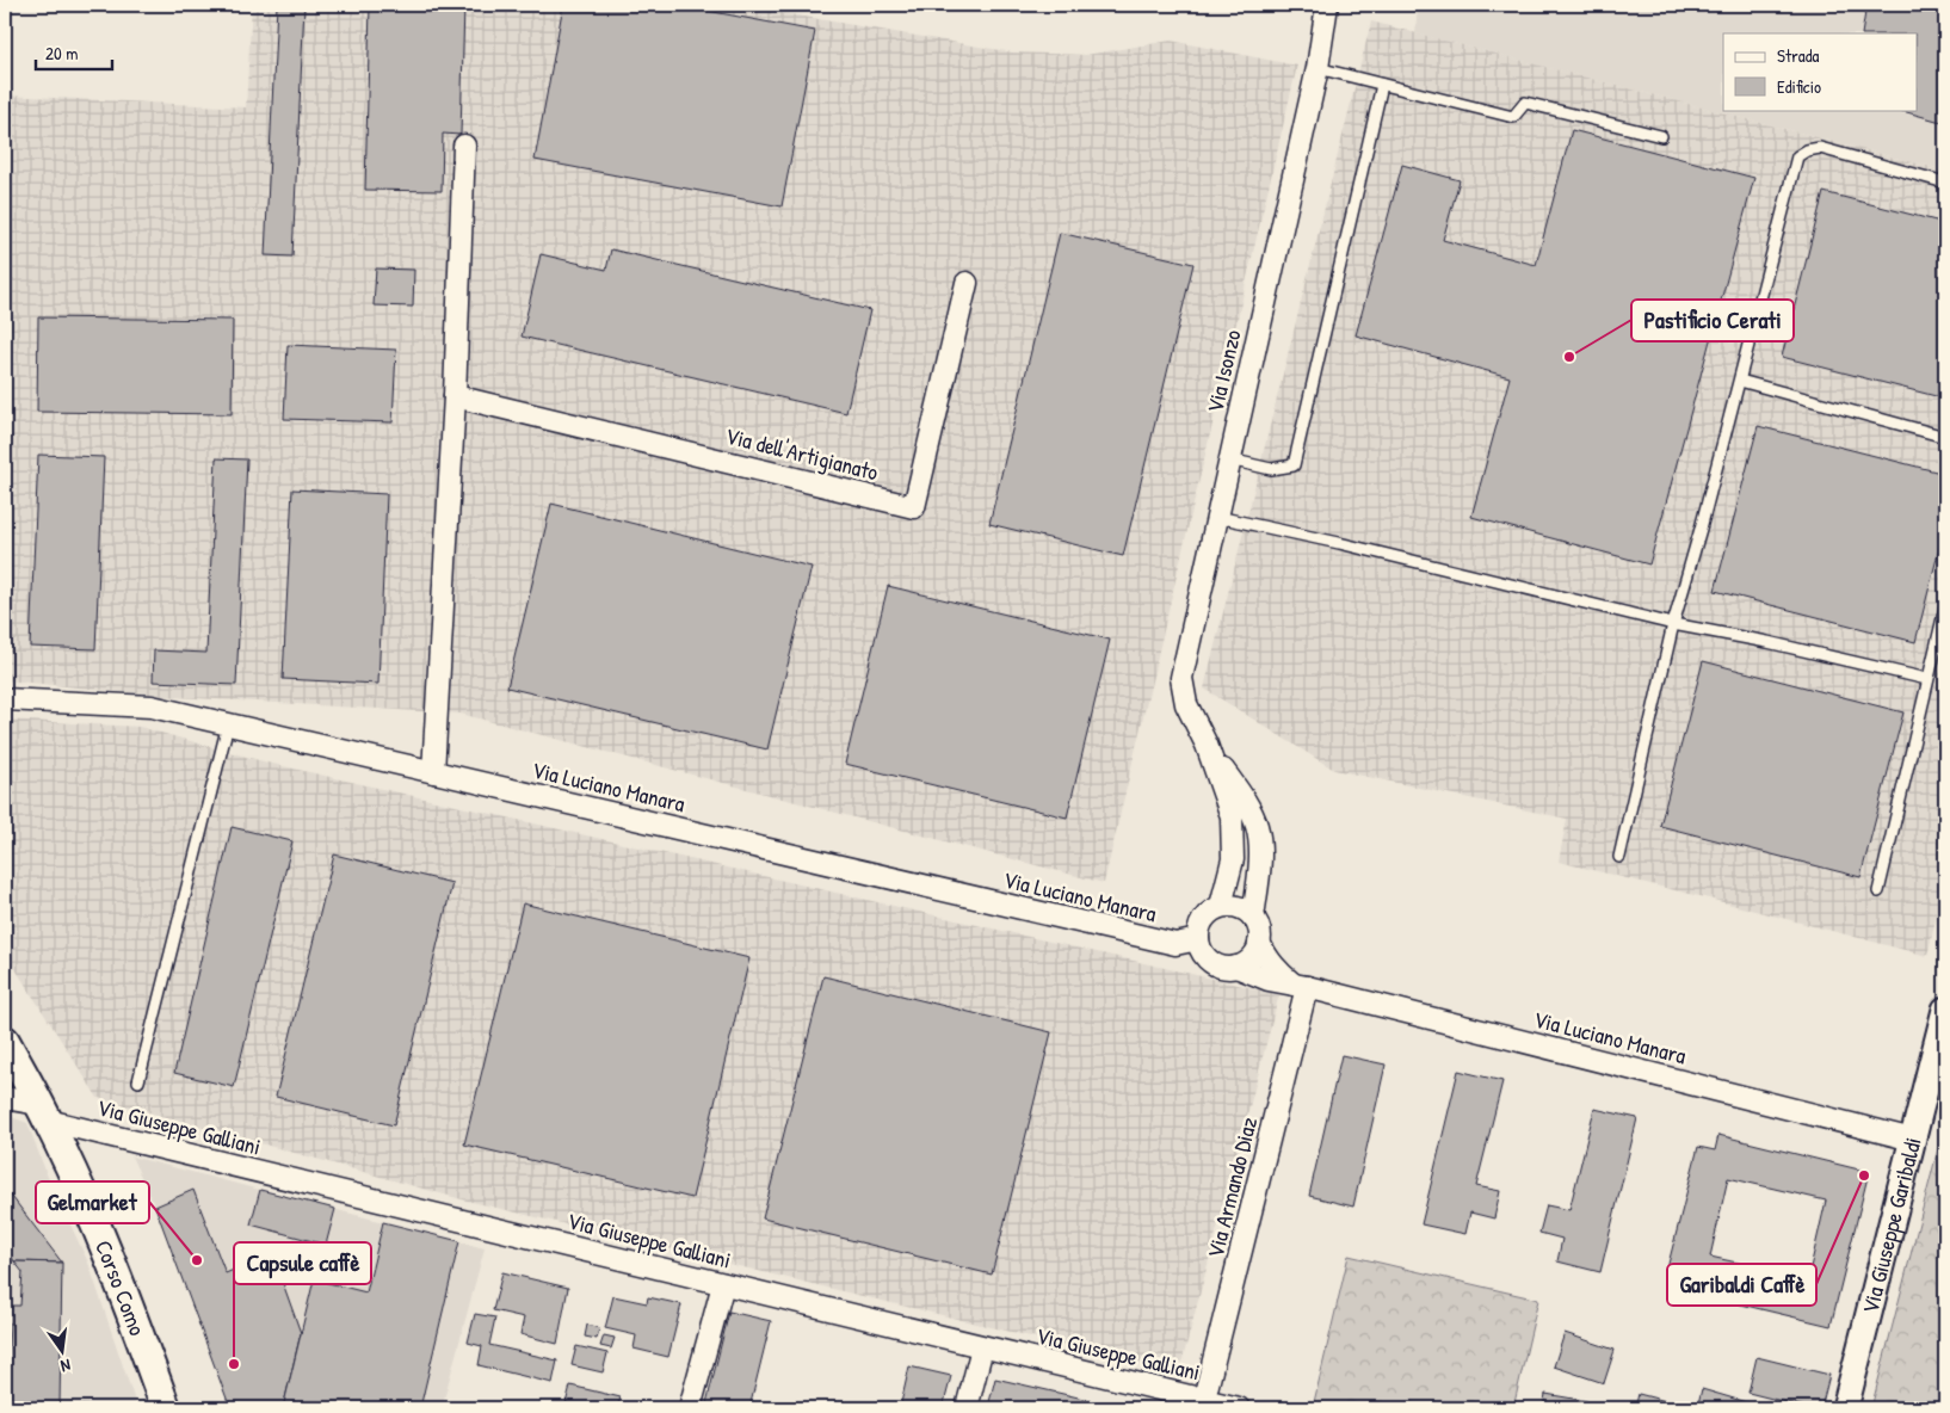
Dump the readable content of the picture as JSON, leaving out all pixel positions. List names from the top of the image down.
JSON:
{
  "streets": {
    "main road": ["Corso Como"],
    "street": [
      "Via Isonzo",
      "Via dell'Artigianato",
      "Via Luciano Manara",
      "Via Giuseppe Galliani",
      "Via Armando Diaz",
      "Via Giuseppe Garibaldi"
    ]
  },
  "crossings": [
    ["Via Isonzo", "Via Luciano Manara"],
    ["Via Luciano Manara", "Via Armando Diaz"],
    ["Via Luciano Manara", "Via Giuseppe Garibaldi"],
    ["Via Giuseppe Galliani", "Via Armando Diaz"],
    ["Via Giuseppe Galliani", "Corso Como"]
  ],
  "places": [
    "Pastificio Cerati",
    "Garibaldi Caffè",
    "Gelmarket",
    "Capsule caffè"
  ],
  "legend": ["Strada", "Edificio"],
  "scale_bar": "20 m",
  "north": "bottom"
}
